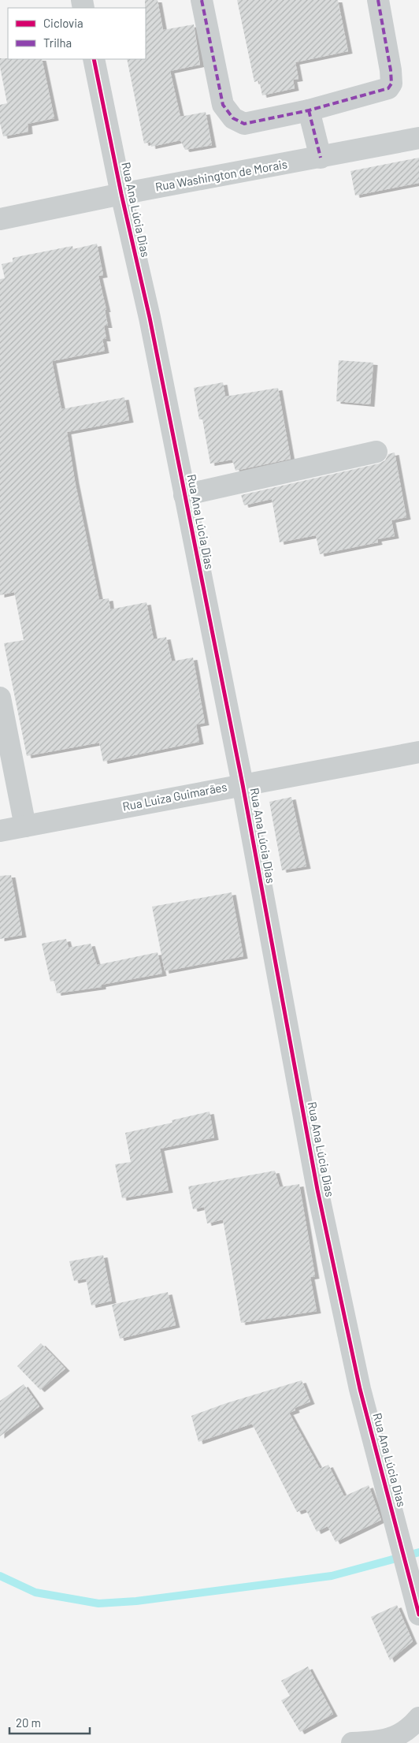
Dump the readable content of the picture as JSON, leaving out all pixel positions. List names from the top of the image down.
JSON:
{
  "streets": {
    "street": ["Rua Washington de Morais", "Rua Ana Lúcia Dias", "Rua Luiza Guimarães"]
  },
  "crossings": [
    ["Rua Washington de Morais", "Rua Ana Lúcia Dias"],
    ["Rua Ana Lúcia Dias", "Rua Luiza Guimarães"]
  ],
  "legend": ["Ciclovia", "Trilha"],
  "scale_bar": "20 m"
}
